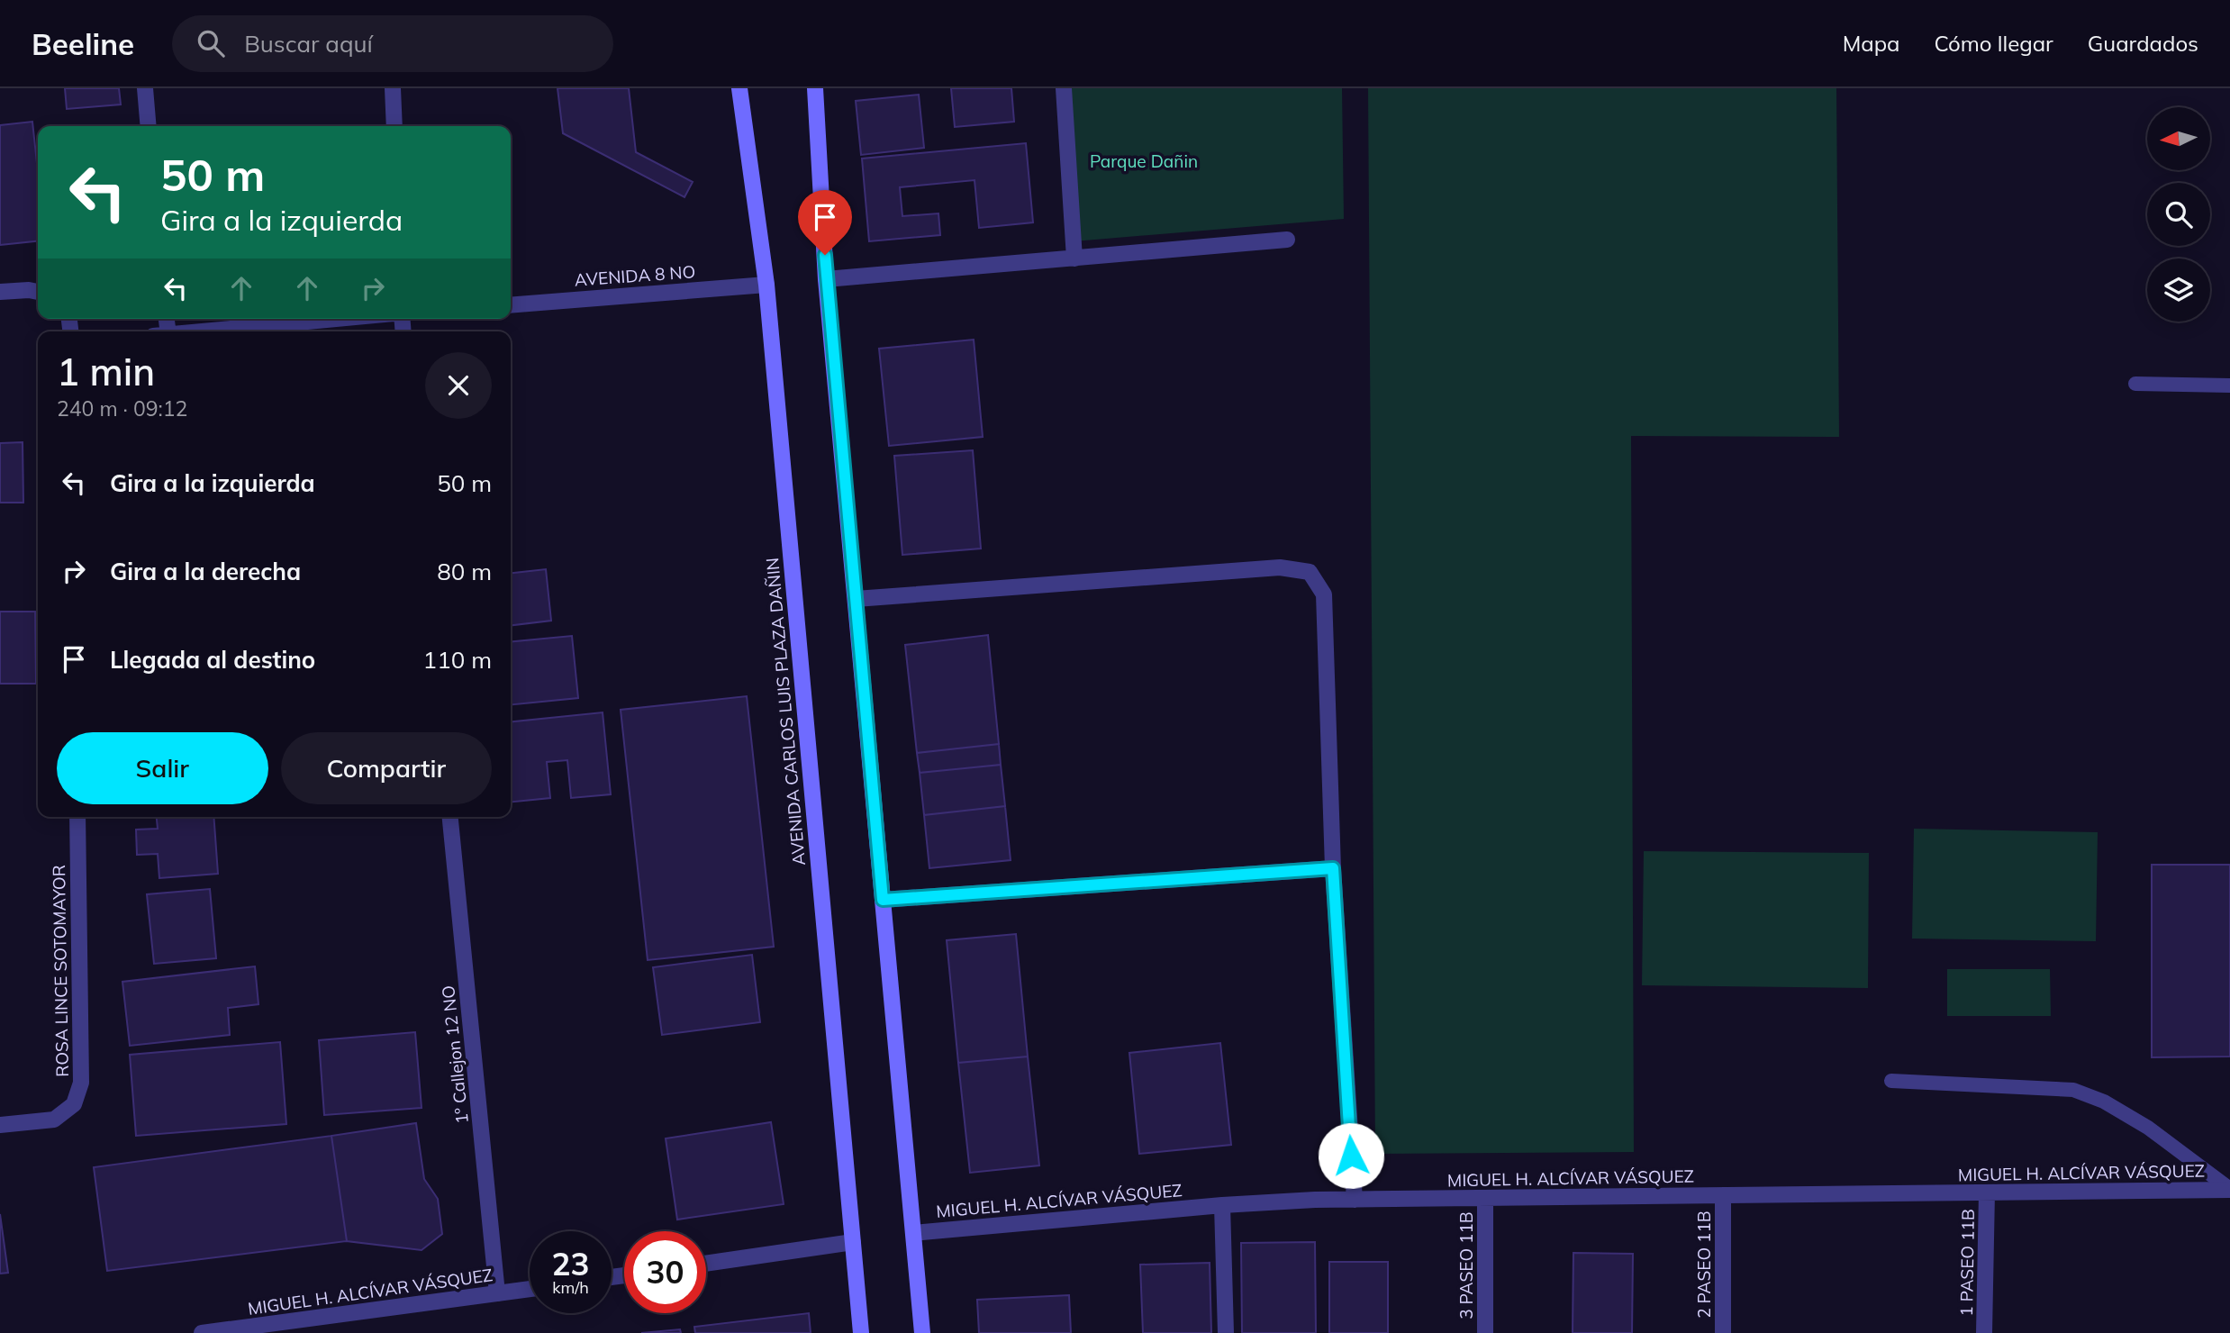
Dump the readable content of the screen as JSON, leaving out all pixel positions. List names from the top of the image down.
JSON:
{
  "streets": {
    "main road": ["AVENIDA CARLOS LUIS PLAZA DAÑIN"],
    "street": [
      "AVENIDA 8 NO",
      "ROSA LINCE SOTOMAYOR",
      "1º Callejon 12 NO",
      "MIGUEL H. ALCÍVAR VÁSQUEZ",
      "1 PASEO 11B",
      "2 PASEO 11B",
      "3 PASEO 11B"
    ]
  },
  "crossings": [
    ["AVENIDA 8 NO", "AVENIDA CARLOS LUIS PLAZA DAÑIN"],
    ["1º Callejon 12 NO", "MIGUEL H. ALCÍVAR VÁSQUEZ"],
    ["MIGUEL H. ALCÍVAR VÁSQUEZ", "1 PASEO 11B"],
    ["MIGUEL H. ALCÍVAR VÁSQUEZ", "2 PASEO 11B"],
    ["MIGUEL H. ALCÍVAR VÁSQUEZ", "3 PASEO 11B"]
  ],
  "parks": ["Parque Dañin"],
  "north": "left",
  "page": {
    "header": "Beeline",
    "search": "Buscar aquí",
    "nav": ["Mapa", "Cómo llegar", "Guardados"],
    "turn": ["50 m", "Gira a la izquierda"],
    "heading": ["1 min", "240 m · 09:12"],
    "list": [
      {
        "name": "Gira a la izquierda",
        "value": "50 m"
      },
      {
        "name": "Gira a la derecha",
        "value": "80 m"
      },
      {
        "name": "Llegada al destino",
        "value": "110 m"
      }
    ],
    "buttons": ["Salir", "Compartir"],
    "speed": "23 km/h",
    "limit": "30"
  }
}
